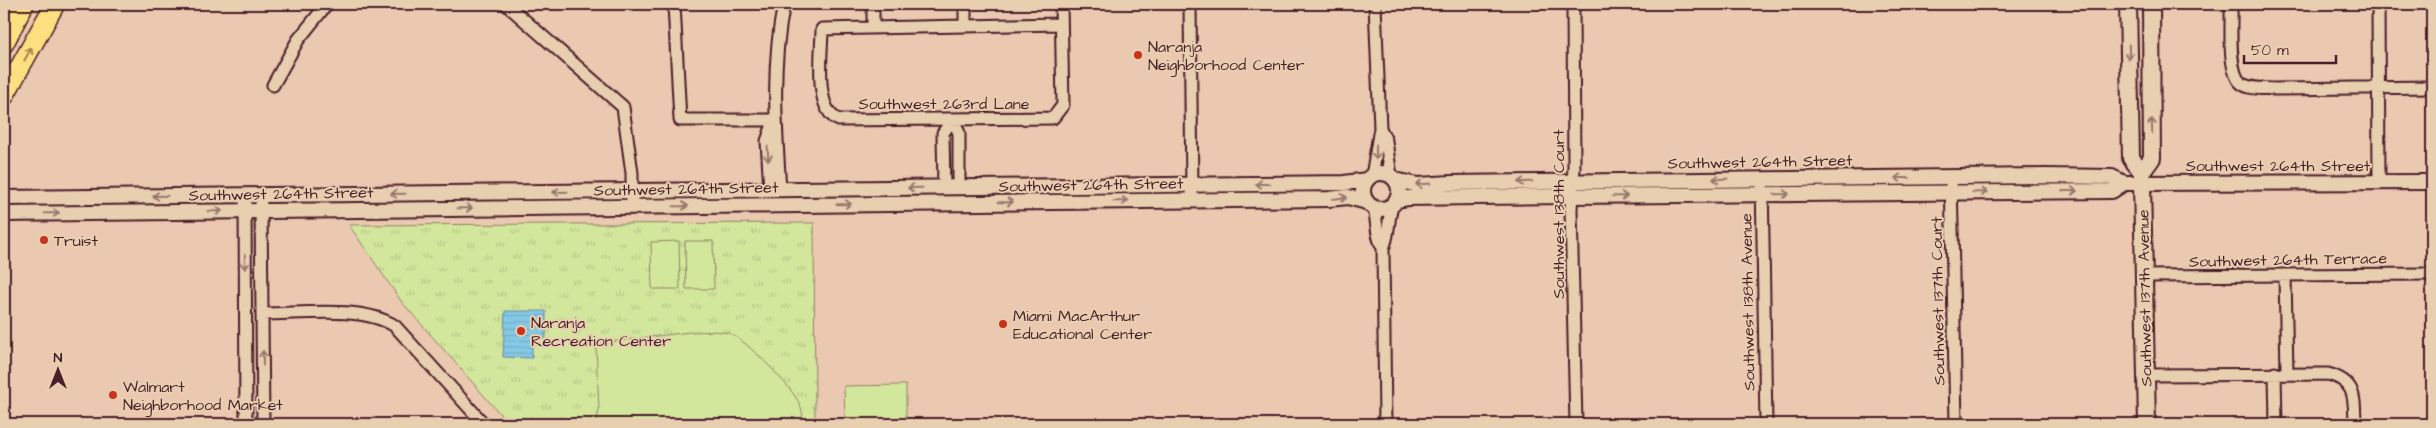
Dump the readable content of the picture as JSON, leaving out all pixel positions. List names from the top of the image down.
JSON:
{
  "streets": {
    "main road": ["Southwest 137th Avenue"],
    "street": [
      "Southwest 263rd Lane",
      "Southwest 264th Street",
      "Southwest 138th Court",
      "Southwest 264th Terrace",
      "Southwest 137th Court",
      "Southwest 138th Avenue"
    ]
  },
  "crossings": [
    ["Southwest 264th Street", "Southwest 138th Court"],
    ["Southwest 264th Street", "Southwest 137th Avenue"],
    ["Southwest 264th Street", "Southwest 137th Court"],
    ["Southwest 264th Street", "Southwest 138th Avenue"],
    ["Southwest 264th Terrace", "Southwest 137th Avenue"]
  ],
  "places": [
    "Naranja Neighborhood Center",
    "Truist",
    "Miami MacArthur Educational Center",
    "Naranja Recreation Center",
    "Walmart Neighborhood Market"
  ],
  "scale_bar": "50 m",
  "north": "top"
}
